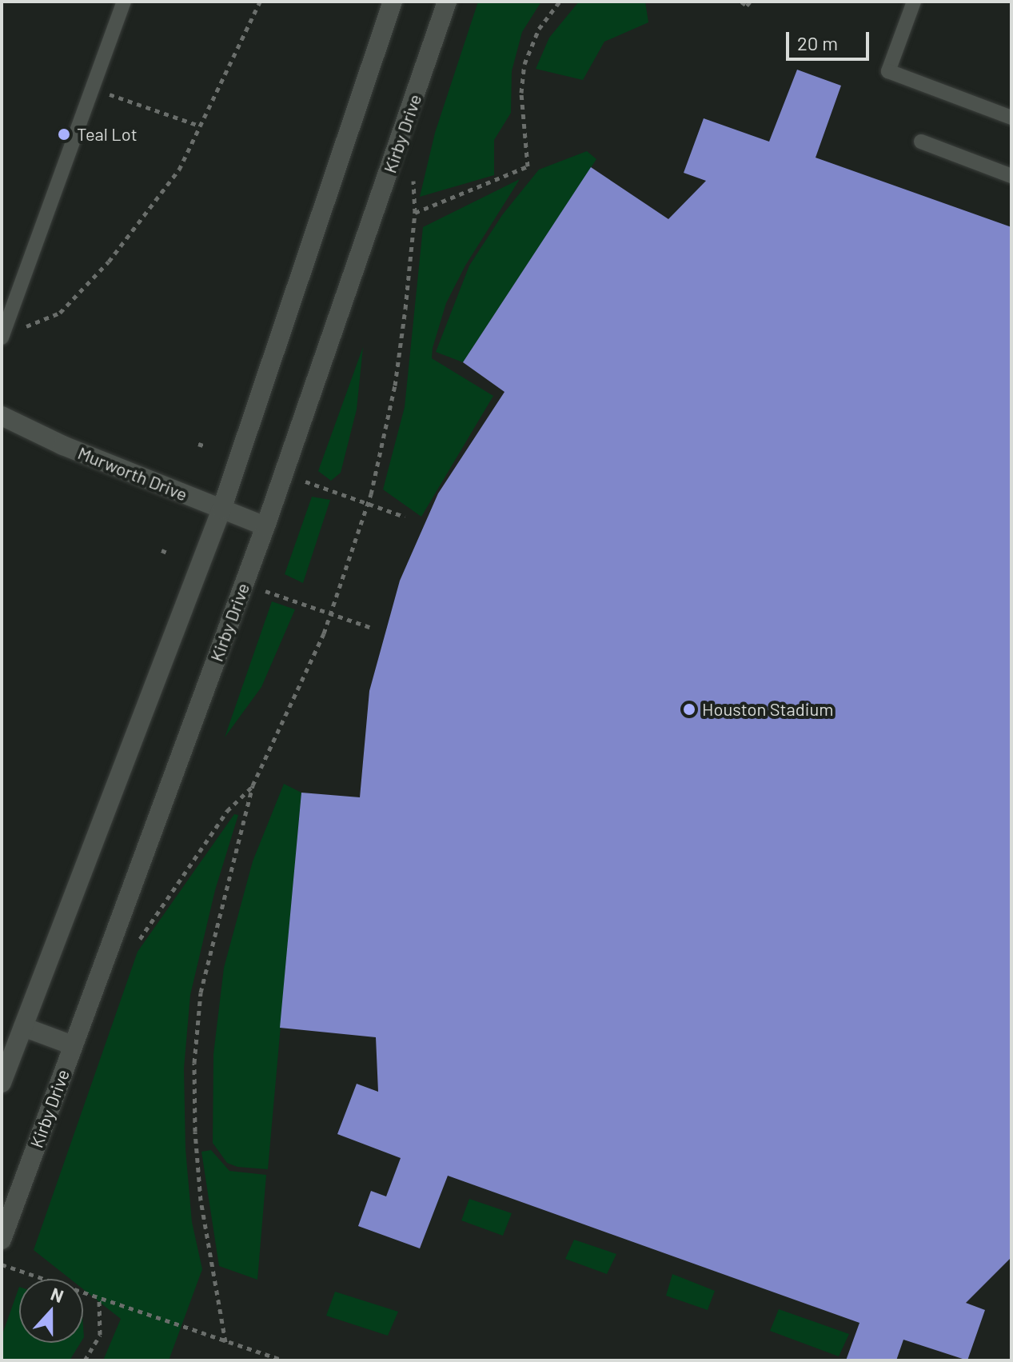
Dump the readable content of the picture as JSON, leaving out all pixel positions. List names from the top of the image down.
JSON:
{
  "streets": {
    "main road": ["Kirby Drive", "Murworth Drive"]
  },
  "crossings": [
    ["Kirby Drive", "Murworth Drive"]
  ],
  "places": ["Teal Lot", "Houston Stadium"],
  "scale_bar": "20 m",
  "north": "top"
}
